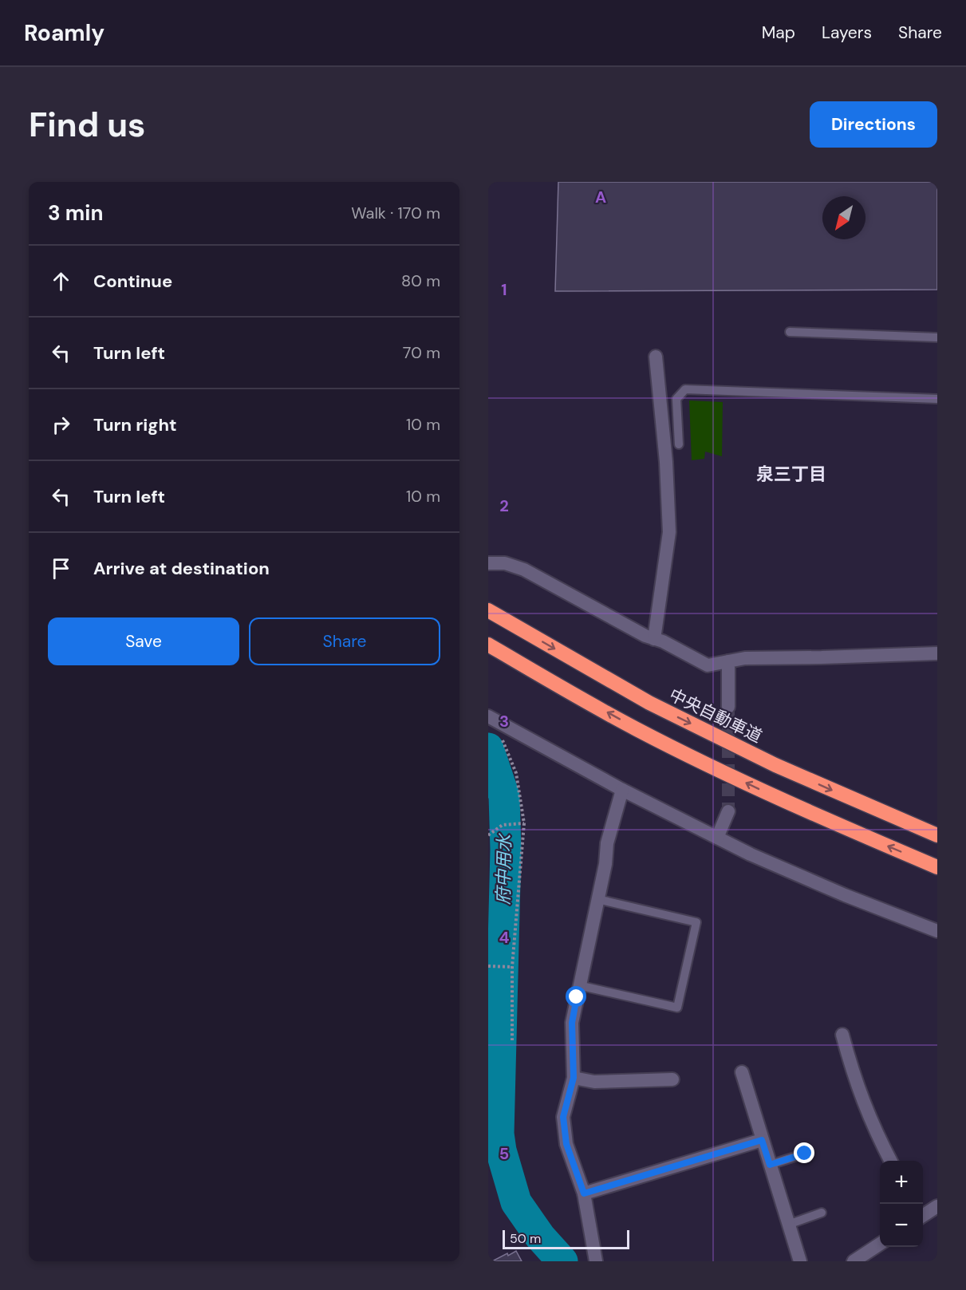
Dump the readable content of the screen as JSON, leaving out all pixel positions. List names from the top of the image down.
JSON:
{
  "streets": {
    "highway": ["中央自動車道"]
  },
  "districts": ["泉三丁目"],
  "water": ["府中用水"],
  "scale_bar": "50 m",
  "north": "bottom left",
  "page": {
    "header": "Roamly",
    "nav": ["Map", "Layers", "Share"],
    "buttons": [
      "Directions",
      ["Save", "Share"]
    ],
    "title": "Find us",
    "heading": ["3 min", "Walk · 170 m"],
    "list": [
      ["Continue", "80 m"],
      ["Turn left", "70 m"],
      ["Turn right", "10 m"],
      ["Turn left", "10 m"],
      "Arrive at destination"
    ],
    "map_buttons": ["+", "−"],
    "scale": "50 m"
  },
  "grid": {
    "columns": ["A"],
    "rows": [
      "1",
      "2",
      "3",
      "4",
      "5"
    ]
  }
}
